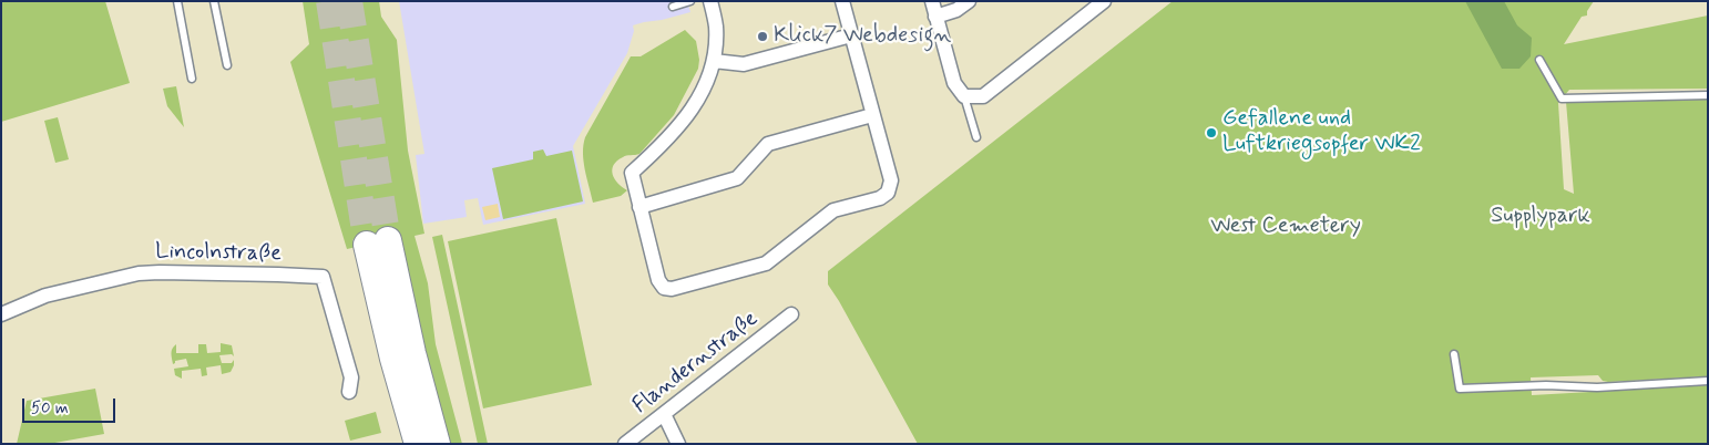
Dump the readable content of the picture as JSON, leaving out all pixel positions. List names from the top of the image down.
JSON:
{
  "streets": {
    "street": ["Lincolnstraße", "Flandernstraße"]
  },
  "parks": ["Supplypark", "West Cemetery"],
  "places": ["Klick7 Webdesign", "Gefallene und Luftkriegsopfer WK2"],
  "scale_bar": "50 m"
}
